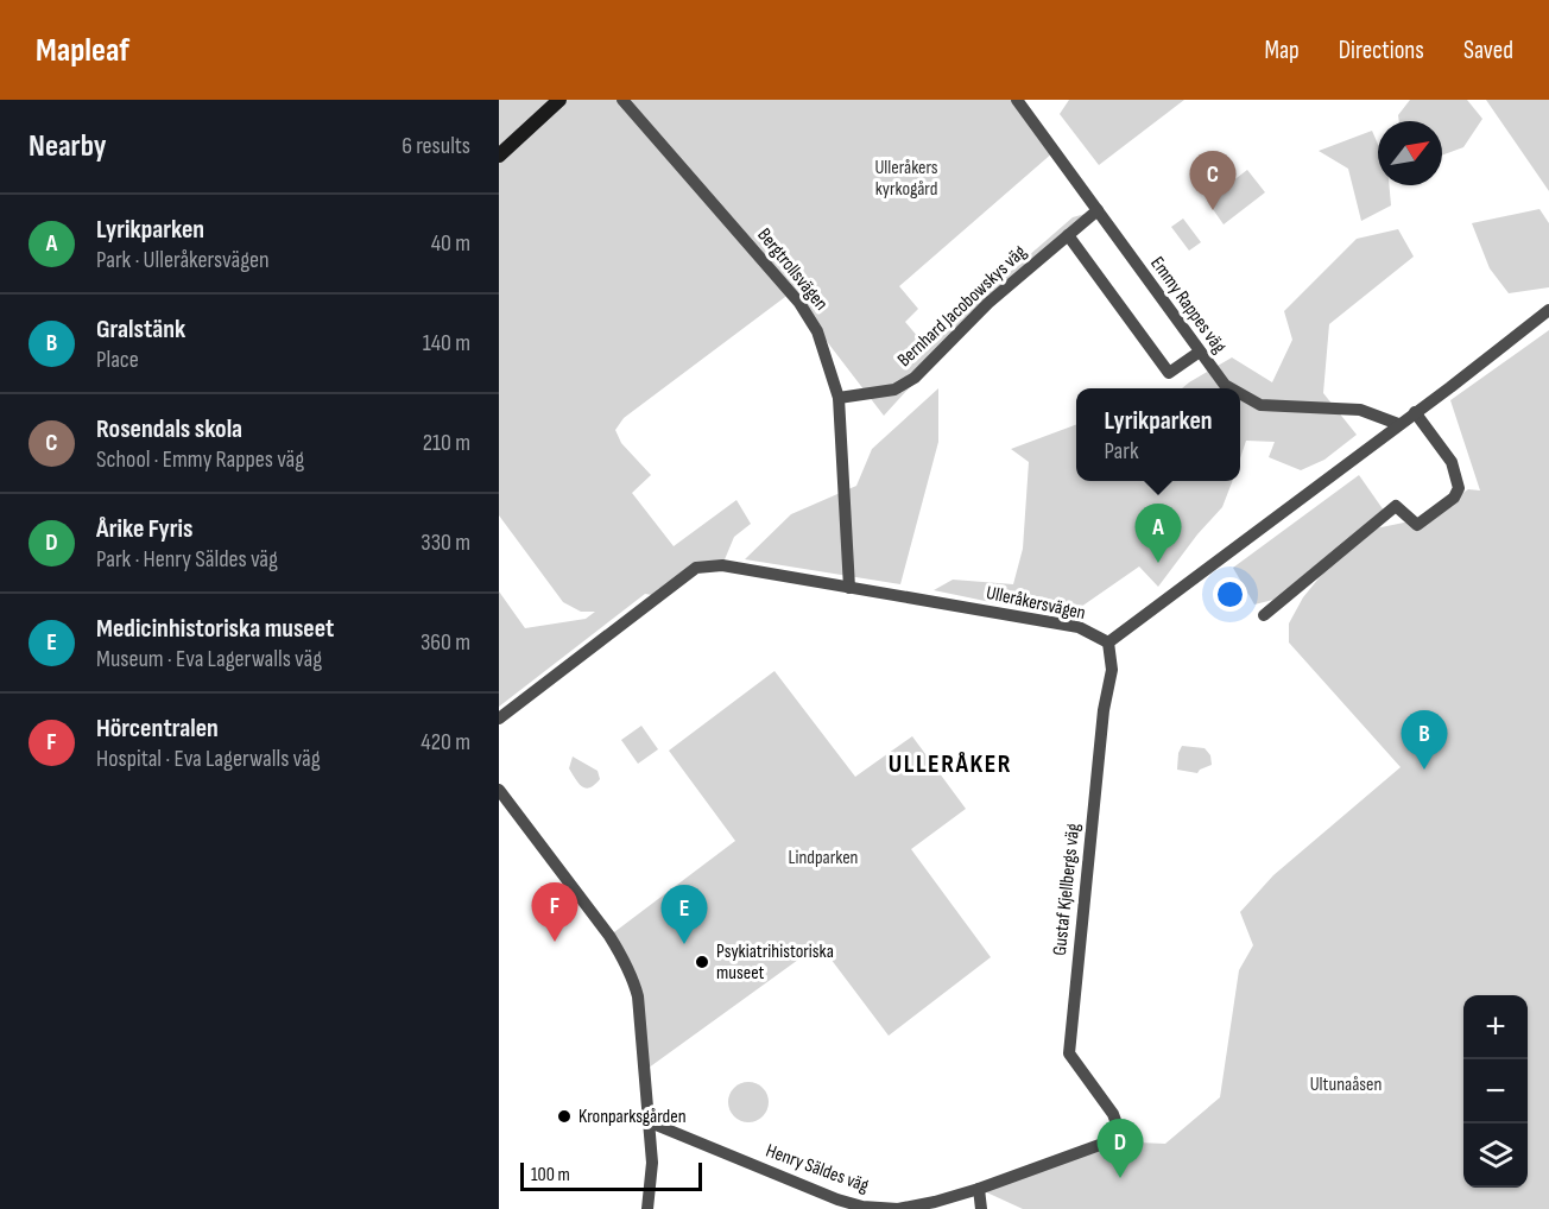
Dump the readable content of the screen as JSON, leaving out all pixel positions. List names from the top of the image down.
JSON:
{
  "streets": {
    "street": [
      "Bergtrollsvägen",
      "Emmy Rappes väg",
      "Bernhard Jacobowskys väg",
      "Ulleråkersvägen",
      "Gustaf Kjellbergs väg",
      "Henry Säldes väg"
    ]
  },
  "crossings": [
    ["Bergtrollsvägen", "Bernhard Jacobowskys väg"],
    ["Bergtrollsvägen", "Ulleråkersvägen"],
    ["Emmy Rappes väg", "Bernhard Jacobowskys väg"],
    ["Ulleråkersvägen", "Gustaf Kjellbergs väg"],
    ["Gustaf Kjellbergs väg", "Henry Säldes väg"]
  ],
  "districts": ["ULLERÅKER"],
  "parks": ["Ulleråkers kyrkogård", "Lindparken", "Ultunaåsen"],
  "places": ["Psykiatrihistoriska museet", "Kronparksgården"],
  "scale_bar": "100 m",
  "north": "top right",
  "page": {
    "header": "Mapleaf",
    "nav": ["Map", "Directions", "Saved"],
    "heading": ["Nearby", "6 results"],
    "pins": [
      "C",
      "A",
      "B",
      "F",
      "E",
      "D"
    ],
    "list": [
      {
        "mark": "A",
        "name": "Lyrikparken",
        "note": "Park · Ulleråkersvägen",
        "value": "40 m"
      },
      {
        "mark": "B",
        "name": "Gralstänk",
        "note": "Place",
        "value": "140 m"
      },
      {
        "mark": "C",
        "name": "Rosendals skola",
        "note": "School · Emmy Rappes väg",
        "value": "210 m"
      },
      {
        "mark": "D",
        "name": "Årike Fyris",
        "note": "Park · Henry Säldes väg",
        "value": "330 m"
      },
      {
        "mark": "E",
        "name": "Medicinhistoriska museet",
        "note": "Museum · Eva Lagerwalls väg",
        "value": "360 m"
      },
      {
        "mark": "F",
        "name": "Hörcentralen",
        "note": "Hospital · Eva Lagerwalls väg",
        "value": "420 m"
      }
    ],
    "popup": ["Lyrikparken", "Park"],
    "map_buttons": ["+", "−"],
    "scale": "100 m"
  }
}
